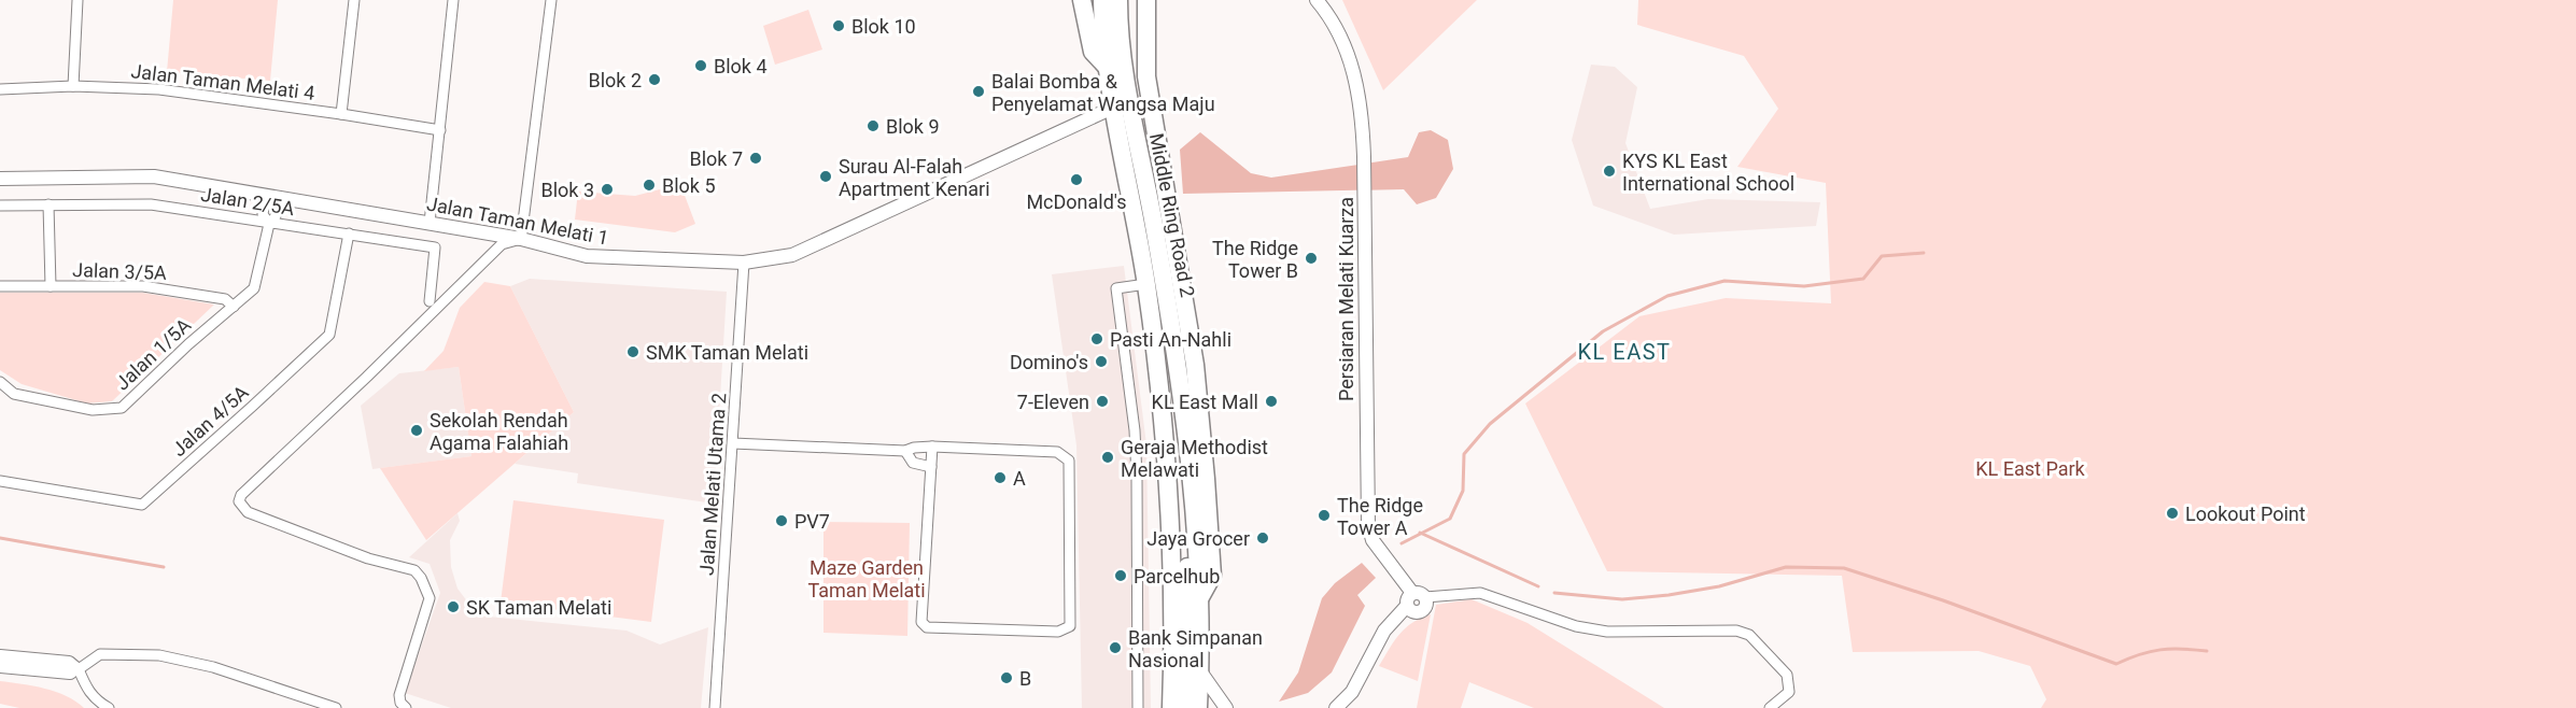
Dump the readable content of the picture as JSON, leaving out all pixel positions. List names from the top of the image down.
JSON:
{
  "streets": {
    "highway": ["Middle Ring Road 2"],
    "street": [
      "Jalan Taman Melati 4",
      "Jalan 2/5A",
      "Jalan Taman Melati 1",
      "Jalan 3/5A",
      "Persiaran Melati Kuarza",
      "Jalan 1/5A",
      "Jalan 4/5A",
      "Jalan Melati Utama 2"
    ]
  },
  "crossings": [
    ["Jalan 2/5A", "Jalan 1/5A"],
    ["Jalan 2/5A", "Jalan 4/5A"],
    ["Middle Ring Road 2", "Jalan Taman Melati 1"],
    ["Jalan Taman Melati 1", "Jalan 1/5A"],
    ["Jalan Taman Melati 1", "Jalan Melati Utama 2"],
    ["Jalan 3/5A", "Jalan 1/5A"]
  ],
  "districts": ["KL EAST"],
  "parks": ["KL East Park", "Maze Garden Taman Melati"],
  "places": [
    "Blok 10",
    "Blok 4",
    "Blok 2",
    "Balai Bomba & Penyelamat Wangsa Maju",
    "Blok 9",
    "Blok 7",
    "KYS KL East International School",
    "Surau Al-Falah Apartment Kenari",
    "McDonald's",
    "Blok 5",
    "Blok 3",
    "The Ridge Tower B",
    "Pasti An-Nahli",
    "SMK Taman Melati",
    "Domino's",
    "7-Eleven",
    "KL East Mall",
    "Sekolah Rendah Agama Falahiah",
    "Geraja Methodist Melawati",
    "A",
    "Lookout Point",
    "The Ridge Tower A",
    "PV7",
    "Jaya Grocer",
    "Parcelhub",
    "SK Taman Melati",
    "Bank Simpanan Nasional",
    "B"
  ]
}
